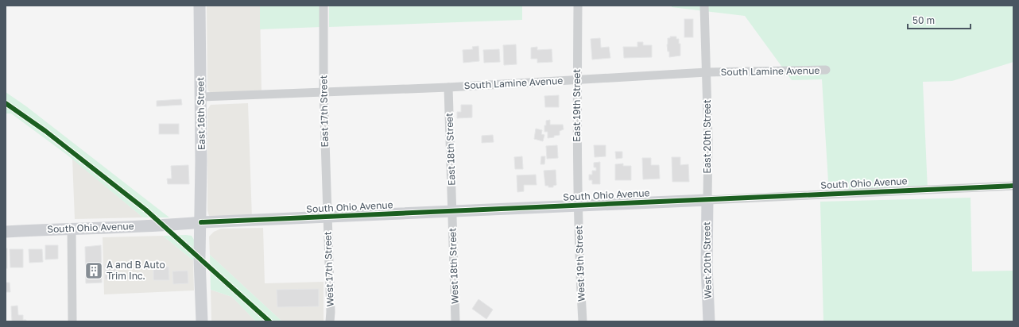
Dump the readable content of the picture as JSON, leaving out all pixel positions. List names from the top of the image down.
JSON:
{
  "streets": {
    "street": [
      "South Lamine Avenue",
      "East 19th Street",
      "East 17th Street",
      "East 16th Street",
      "East 20th Street",
      "East 18th Street",
      "South Ohio Avenue",
      "West 20th Street",
      "West 19th Street",
      "West 18th Street",
      "West 17th Street"
    ]
  },
  "crossings": [
    ["South Lamine Avenue", "East 19th Street"],
    ["South Lamine Avenue", "East 17th Street"],
    ["South Lamine Avenue", "East 16th Street"],
    ["South Lamine Avenue", "East 20th Street"],
    ["South Lamine Avenue", "East 18th Street"],
    ["East 19th Street", "South Ohio Avenue"],
    ["East 19th Street", "West 19th Street"],
    ["East 17th Street", "South Ohio Avenue"],
    ["East 17th Street", "West 17th Street"],
    ["East 16th Street", "South Ohio Avenue"],
    ["East 20th Street", "South Ohio Avenue"],
    ["East 20th Street", "West 20th Street"],
    ["East 18th Street", "South Ohio Avenue"],
    ["East 18th Street", "West 18th Street"],
    ["South Ohio Avenue", "West 20th Street"],
    ["South Ohio Avenue", "West 19th Street"],
    ["South Ohio Avenue", "West 18th Street"],
    ["South Ohio Avenue", "West 17th Street"]
  ],
  "places": {
    "building": ["A and B Auto Trim Inc."]
  },
  "scale_bar": "50 m"
}
